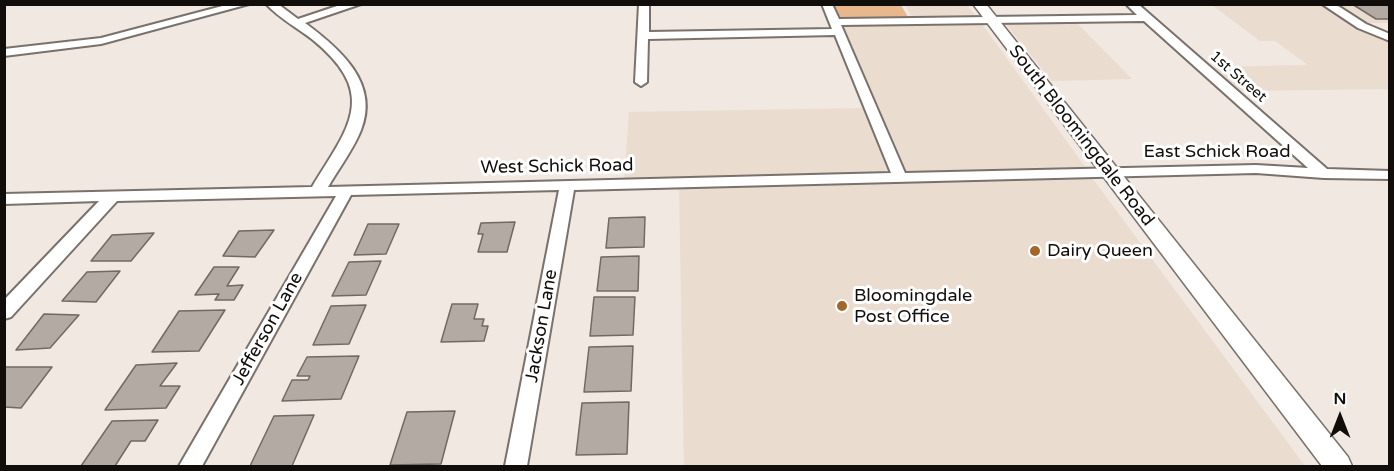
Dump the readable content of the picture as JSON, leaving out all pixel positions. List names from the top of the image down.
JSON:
{
  "streets": {
    "main road": ["South Bloomingdale Road"],
    "street": [
      "1st Street",
      "East Schick Road",
      "West Schick Road",
      "Jackson Lane",
      "Jefferson Lane"
    ]
  },
  "crossings": [
    ["1st Street", "East Schick Road"],
    ["South Bloomingdale Road", "East Schick Road"],
    ["South Bloomingdale Road", "West Schick Road"],
    ["East Schick Road", "West Schick Road"],
    ["West Schick Road", "Jackson Lane"],
    ["West Schick Road", "Jefferson Lane"]
  ],
  "places": ["Dairy Queen", "Bloomingdale Post Office"],
  "north": "top"
}
